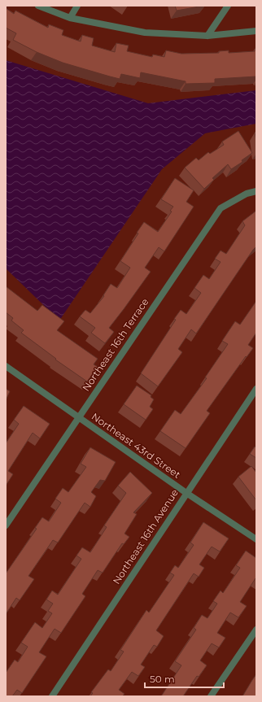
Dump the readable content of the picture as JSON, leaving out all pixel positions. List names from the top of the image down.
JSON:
{
  "streets": {
    "street": ["Northeast 16th Terrace", "Northeast 43rd Street", "Northeast 16th Avenue"]
  },
  "crossings": [
    ["Northeast 16th Terrace", "Northeast 43rd Street"],
    ["Northeast 43rd Street", "Northeast 16th Avenue"]
  ],
  "scale_bar": "50 m"
}
